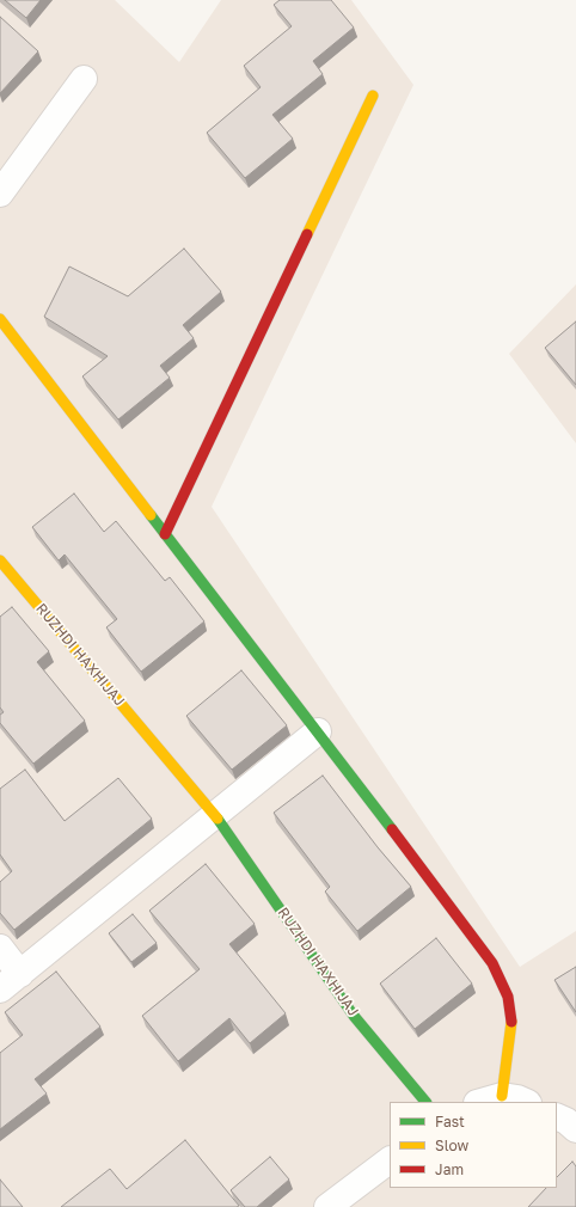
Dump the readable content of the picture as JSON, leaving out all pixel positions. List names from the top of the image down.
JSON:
{
  "streets": {
    "street": ["RUZHDI HAXHIJAJ"]
  },
  "legend": ["Fast", "Slow", "Jam"]
}
